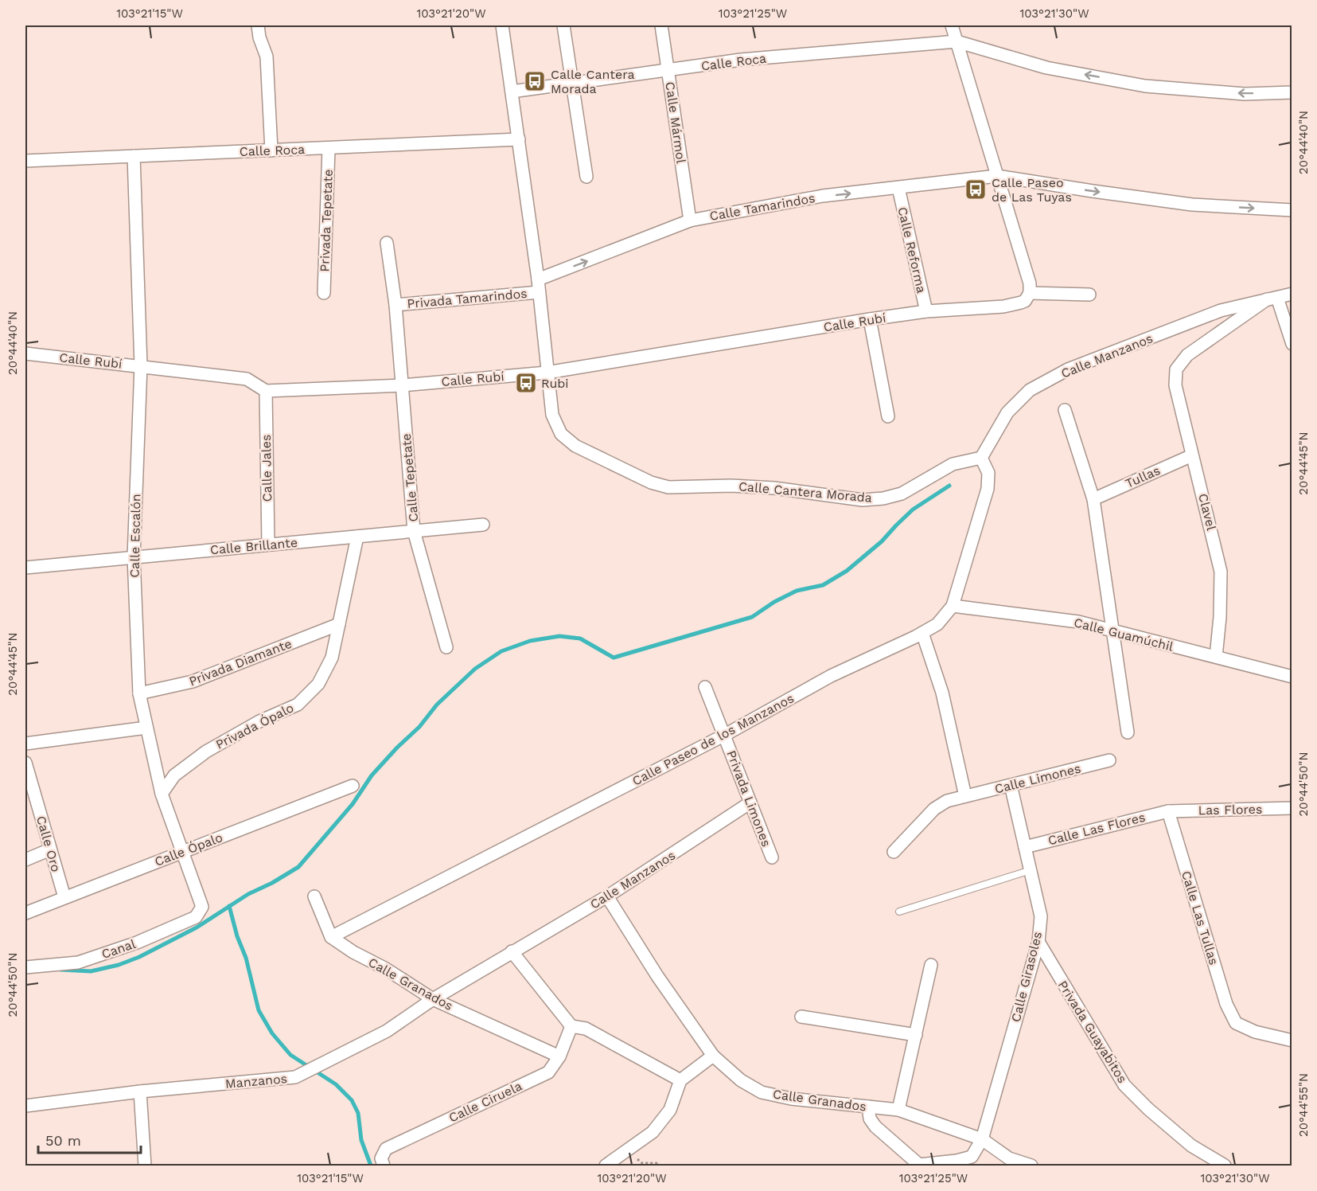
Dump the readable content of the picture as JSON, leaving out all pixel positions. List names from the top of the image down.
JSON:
{
  "streets": {
    "street": [
      "Calle Roca",
      "Calle Mármol",
      "Calle Tamarindos",
      "Privada Tepetate",
      "Calle Reforma",
      "Privada Tamarindos",
      "Calle Rubí",
      "Calle Manzanos",
      "Calle Jales",
      "Tullas",
      "Calle Tepetate",
      "Calle Cantera Morada",
      "Clavel",
      "Calle Escalón",
      "Calle Brillante",
      "Calle Guamúchil",
      "Privada Diamante",
      "Privada Ópalo",
      "Calle Paseo de los Manzanos",
      "Calle Limones",
      "Privada Limones",
      "Las Flores",
      "Calle Las Flores",
      "Calle Oro",
      "Calle Ópalo",
      "Calle Las Tullas",
      "Canal",
      "Calle Girasoles",
      "Calle Granados",
      "Privada Guayabitos",
      "Manzanos",
      "Calle Ciruela"
    ]
  },
  "crossings": [
    ["Calle Roca", "Calle Mármol"],
    ["Calle Roca", "Privada Tepetate"],
    ["Calle Roca", "Calle Cantera Morada"],
    ["Calle Roca", "Calle Escalón"],
    ["Calle Mármol", "Calle Tamarindos"],
    ["Calle Tamarindos", "Calle Reforma"],
    ["Calle Tamarindos", "Privada Tamarindos"],
    ["Calle Tamarindos", "Calle Cantera Morada"],
    ["Calle Reforma", "Calle Rubí"],
    ["Privada Tamarindos", "Calle Tepetate"],
    ["Privada Tamarindos", "Calle Cantera Morada"],
    ["Calle Rubí", "Calle Jales"],
    ["Calle Rubí", "Calle Tepetate"],
    ["Calle Rubí", "Calle Cantera Morada"],
    ["Calle Rubí", "Calle Escalón"],
    ["Calle Manzanos", "Calle Cantera Morada"],
    ["Calle Manzanos", "Clavel"],
    ["Calle Manzanos", "Calle Paseo de los Manzanos"],
    ["Calle Manzanos", "Privada Limones"],
    ["Calle Manzanos", "Calle Granados"],
    ["Calle Manzanos", "Manzanos"],
    ["Calle Jales", "Calle Brillante"],
    ["Tullas", "Clavel"],
    ["Calle Tepetate", "Calle Brillante"],
    ["Calle Cantera Morada", "Calle Paseo de los Manzanos"],
    ["Clavel", "Calle Guamúchil"],
    ["Calle Escalón", "Calle Brillante"],
    ["Calle Escalón", "Privada Diamante"],
    ["Calle Escalón", "Privada Ópalo"],
    ["Calle Escalón", "Calle Ópalo"],
    ["Calle Escalón", "Canal"],
    ["Calle Brillante", "Privada Ópalo"],
    ["Calle Guamúchil", "Calle Paseo de los Manzanos"],
    ["Privada Diamante", "Privada Ópalo"],
    ["Calle Paseo de los Manzanos", "Privada Limones"],
    ["Calle Paseo de los Manzanos", "Calle Granados"],
    ["Calle Limones", "Calle Girasoles"],
    ["Las Flores", "Calle Las Flores"],
    ["Las Flores", "Calle Las Tullas"],
    ["Calle Las Flores", "Calle Las Tullas"],
    ["Calle Las Flores", "Calle Girasoles"],
    ["Calle Oro", "Calle Ópalo"],
    ["Calle Girasoles", "Calle Granados"],
    ["Calle Girasoles", "Privada Guayabitos"],
    ["Calle Granados", "Manzanos"],
    ["Calle Granados", "Calle Ciruela"]
  ],
  "one_way": ["Calle Tamarindos"],
  "places": {
    "bus stop": ["Calle Cantera Morada", "Calle Paseo de Las Tuyas", "Rubi"]
  },
  "scale_bar": "50 m",
  "coordinates": [
    "103°21'15\"W",
    "103°21'20\"W",
    "103°21'25\"W",
    "103°21'30\"W",
    "20°44'40\"N",
    "20°44'45\"N",
    "20°44'50\"N",
    "20°44'55\"N"
  ]
}
